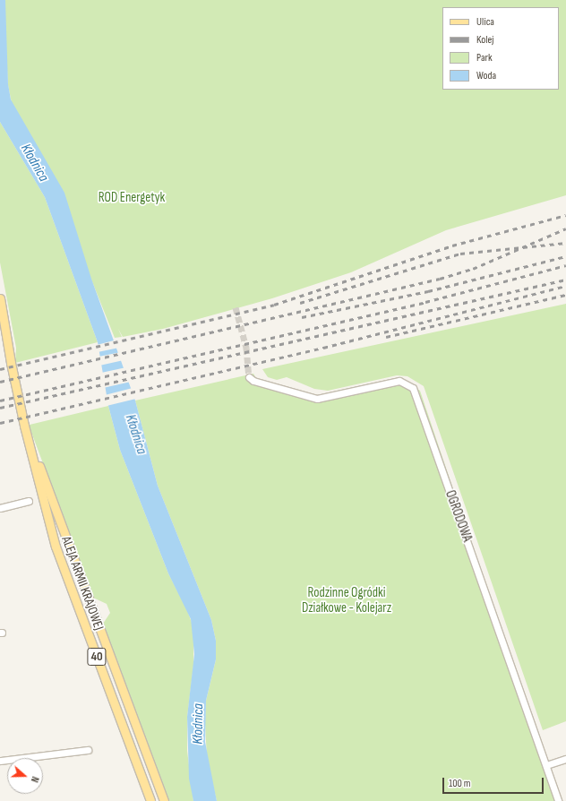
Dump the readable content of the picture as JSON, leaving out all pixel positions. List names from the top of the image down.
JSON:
{
  "streets": {
    "main road": ["ALEJA ARMII KRAJOWEJ", "40"],
    "street": ["OGRODOWA"]
  },
  "water": ["Kłodnica"],
  "parks": ["ROD Energetyk", "Rodzinne Ogródki Działkowe - Kolejarz"],
  "legend": [
    "Ulica",
    "Kolej",
    "Park",
    "Woda"
  ],
  "scale_bar": "100 m",
  "north": "right"
}
